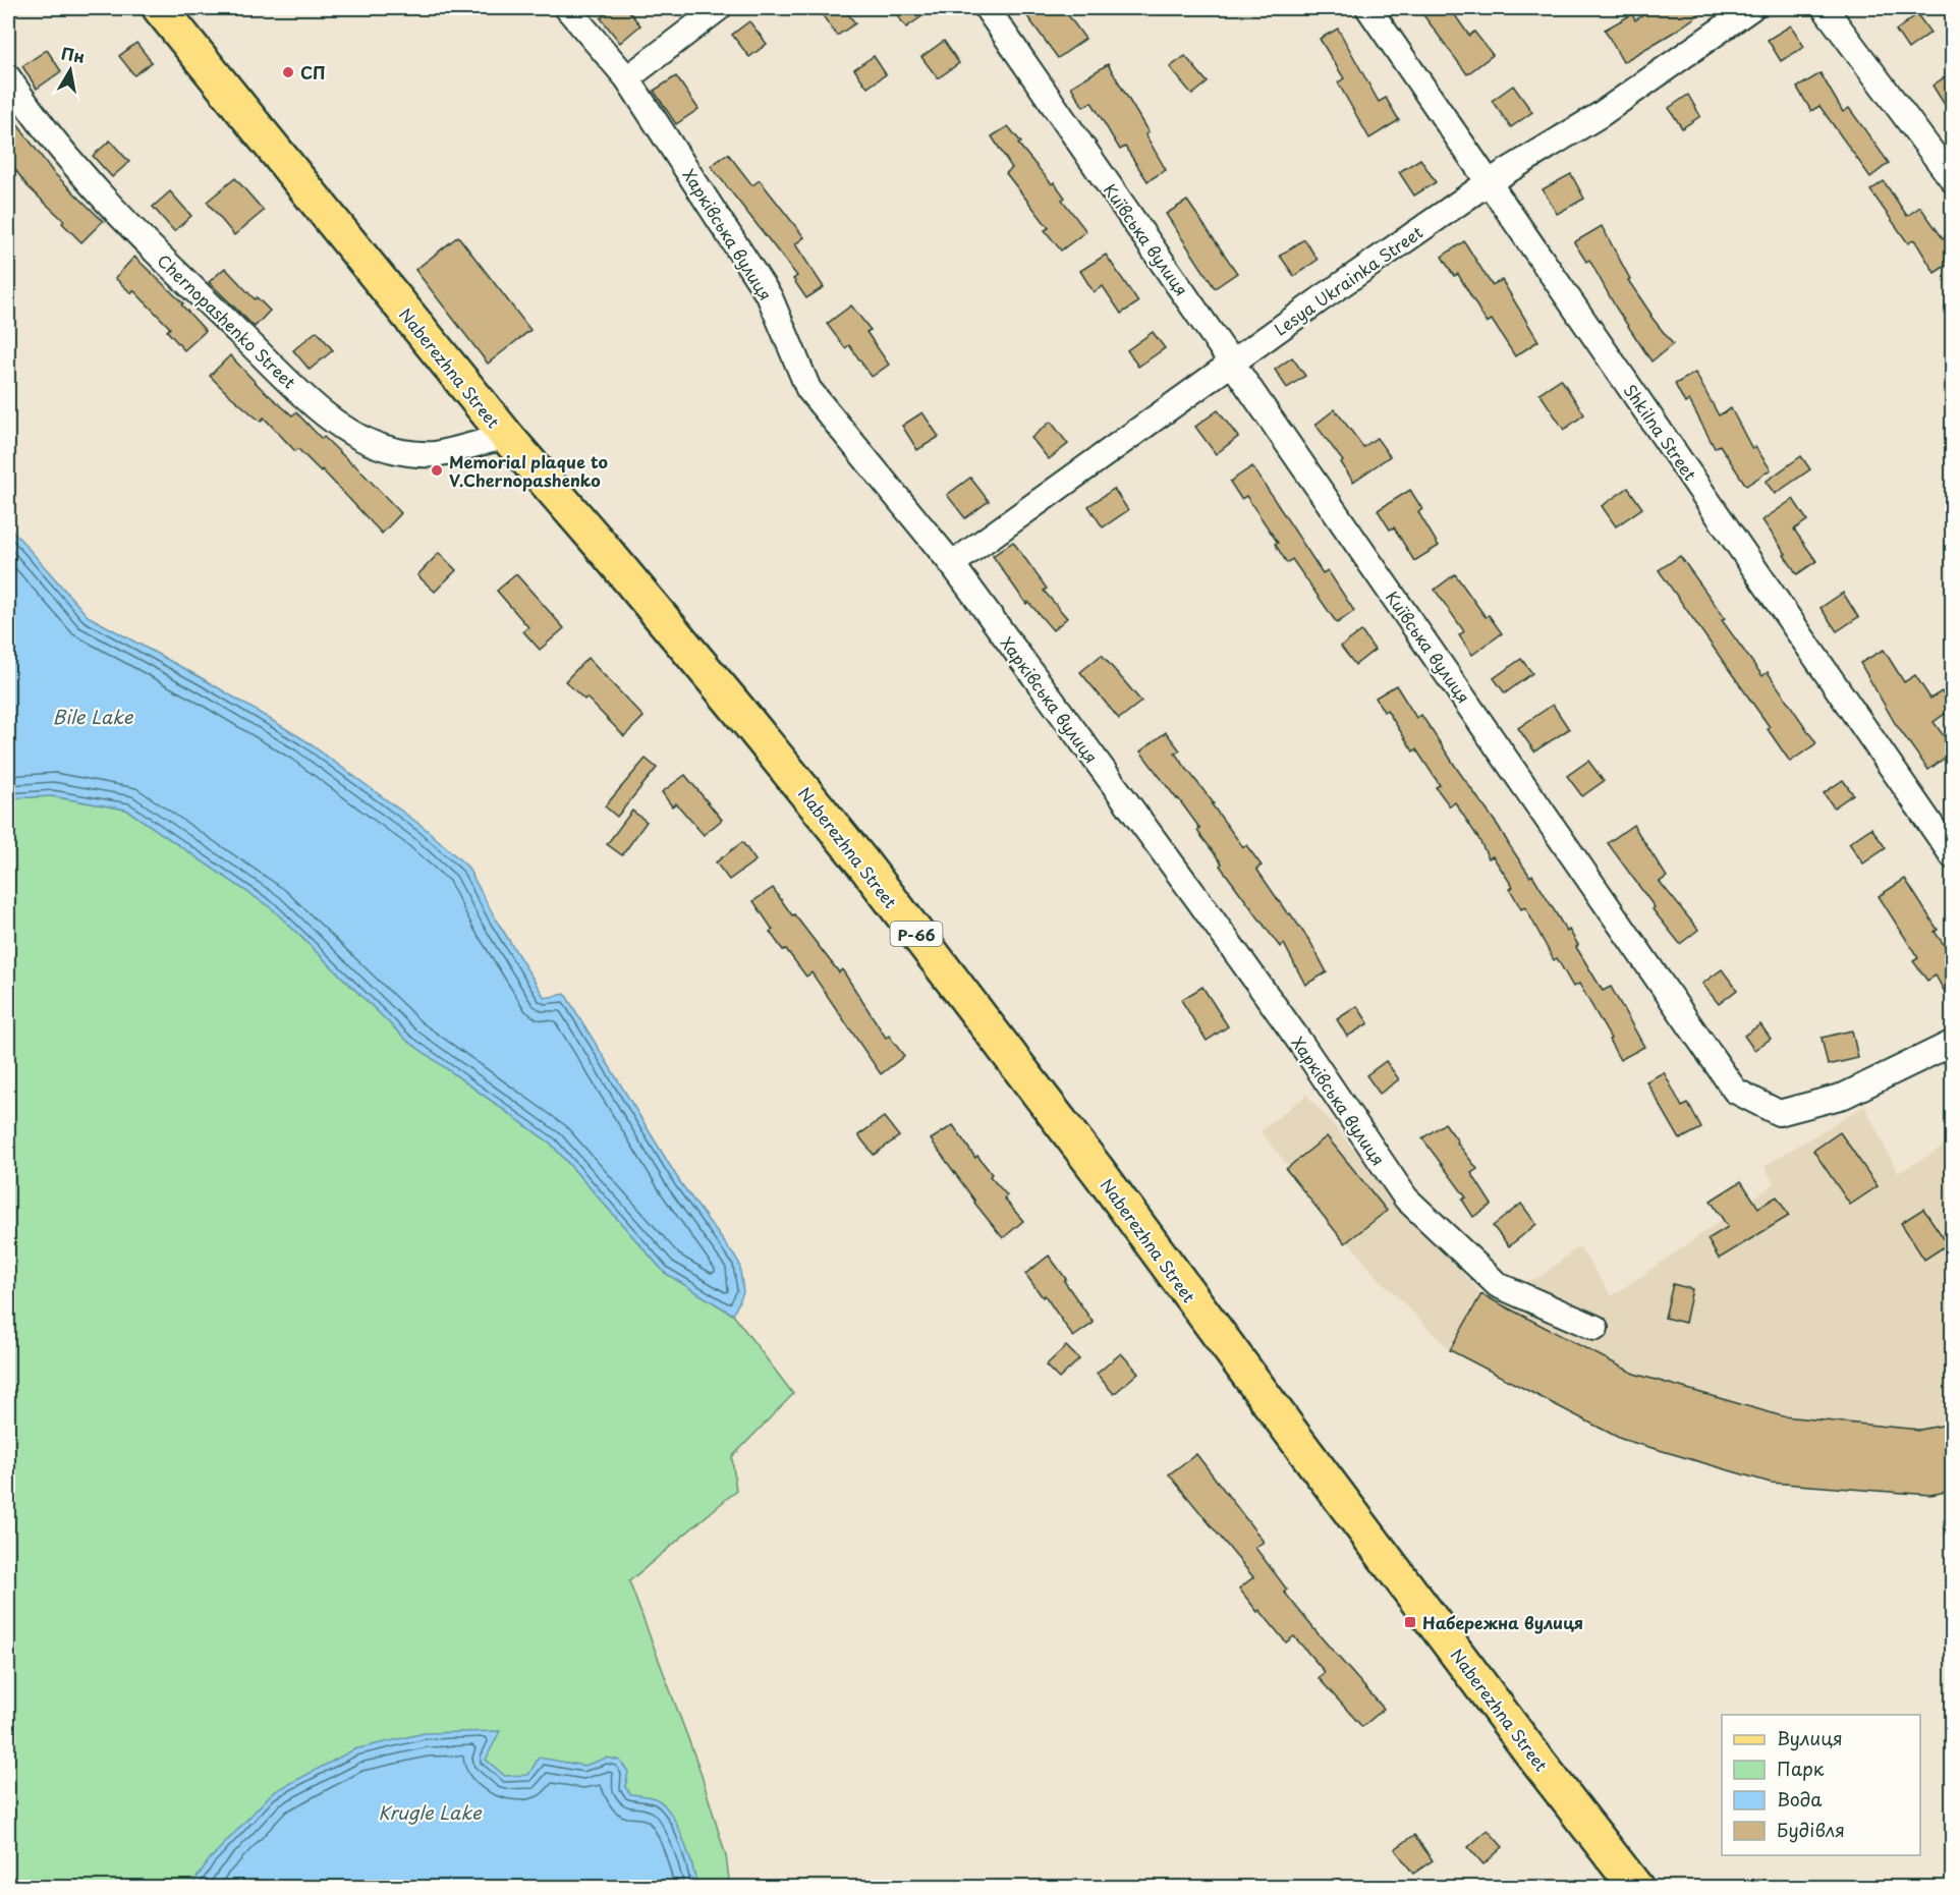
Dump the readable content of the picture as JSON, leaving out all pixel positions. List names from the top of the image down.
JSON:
{
  "streets": {
    "main road": ["Naberezhna Street", "Р-66"],
    "street": [
      "Харківська вулиця",
      "Київська вулиця",
      "Lesya Ukrainka Street",
      "Chernopashenko Street",
      "Shkilna Street"
    ]
  },
  "crossings": [
    ["Харківська вулиця", "Lesya Ukrainka Street"],
    ["Київська вулиця", "Lesya Ukrainka Street"],
    ["Lesya Ukrainka Street", "Shkilna Street"],
    ["Chernopashenko Street", "Naberezhna Street"]
  ],
  "water": ["Bile Lake", "Krugle Lake"],
  "places": {
    "other": ["СП", "Memorial plaque to V.Chernopashenko"],
    "transit": ["Набережна вулиця"]
  },
  "legend": [
    "Вулиця",
    "Парк",
    "Вода",
    "Будівля"
  ],
  "north": "top"
}
